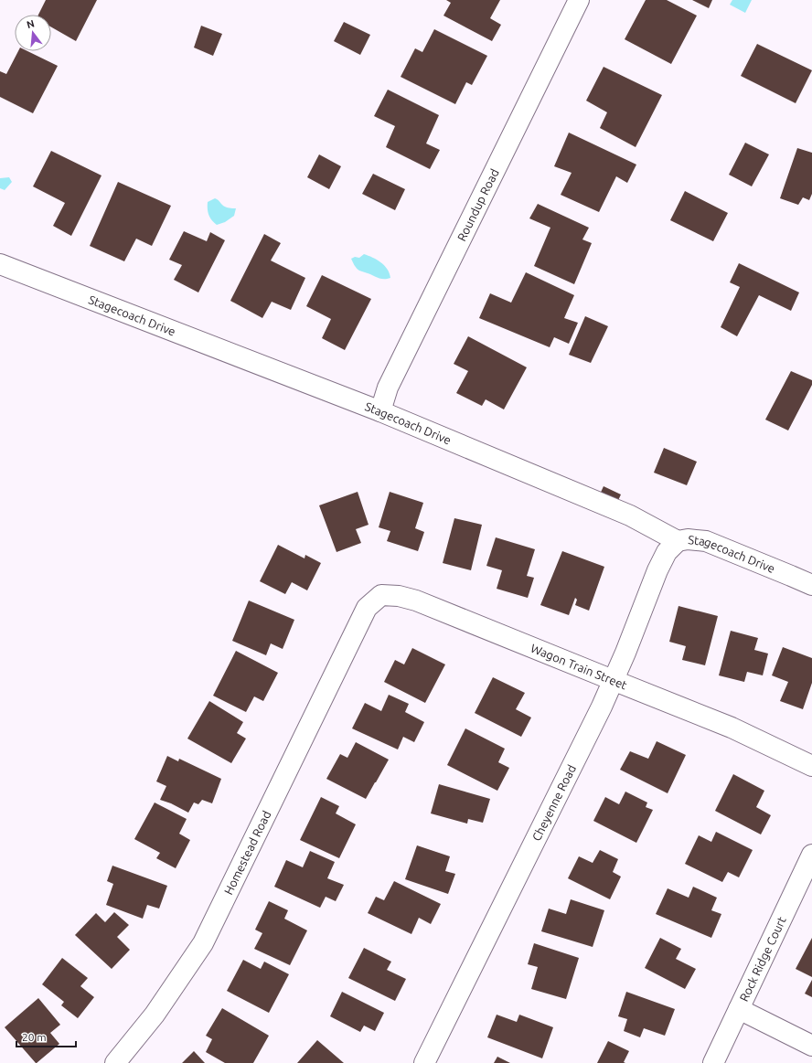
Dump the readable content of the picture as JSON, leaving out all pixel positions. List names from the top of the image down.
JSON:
{
  "streets": {
    "street": [
      "Roundup Road",
      "Stagecoach Drive",
      "Wagon Train Street",
      "Cheyenne Road",
      "Homestead Road",
      "Rock Ridge Court"
    ]
  },
  "crossings": [
    ["Roundup Road", "Stagecoach Drive"],
    ["Stagecoach Drive", "Cheyenne Road"],
    ["Wagon Train Street", "Cheyenne Road"],
    ["Wagon Train Street", "Homestead Road"]
  ],
  "scale_bar": "20 m",
  "north": "top"
}
